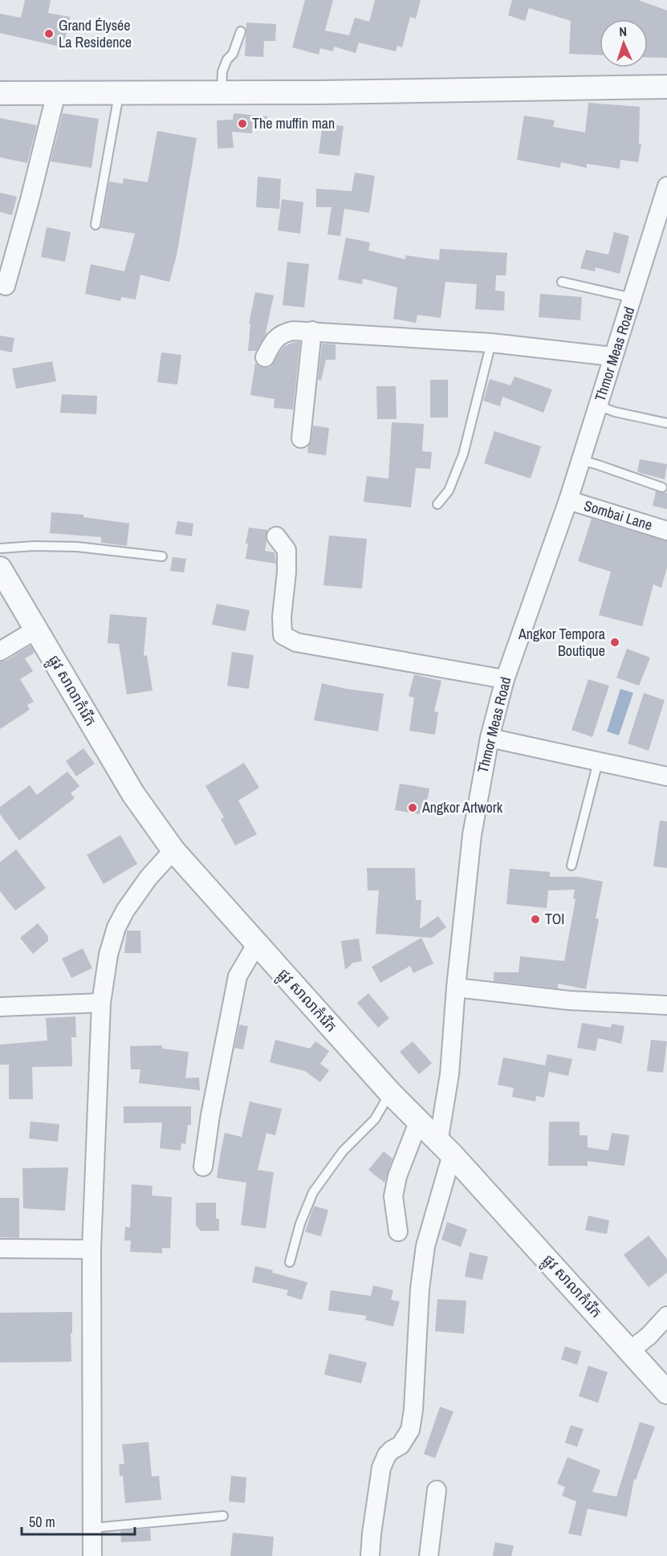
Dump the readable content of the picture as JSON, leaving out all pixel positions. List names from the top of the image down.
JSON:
{
  "streets": {
    "street": ["Thmor Meas Road", "Sombai Lane", "ផ្លូវ សាលាកំរើក"]
  },
  "crossings": [
    ["Thmor Meas Road", "Sombai Lane"],
    ["Thmor Meas Road", "ផ្លូវ សាលាកំរើក"]
  ],
  "places": [
    "Grand Élysée La Residence",
    "The muffin man",
    "Angkor Tempora Boutique",
    "Angkor Artwork",
    "TOI"
  ],
  "scale_bar": "50 m",
  "north": "top"
}
